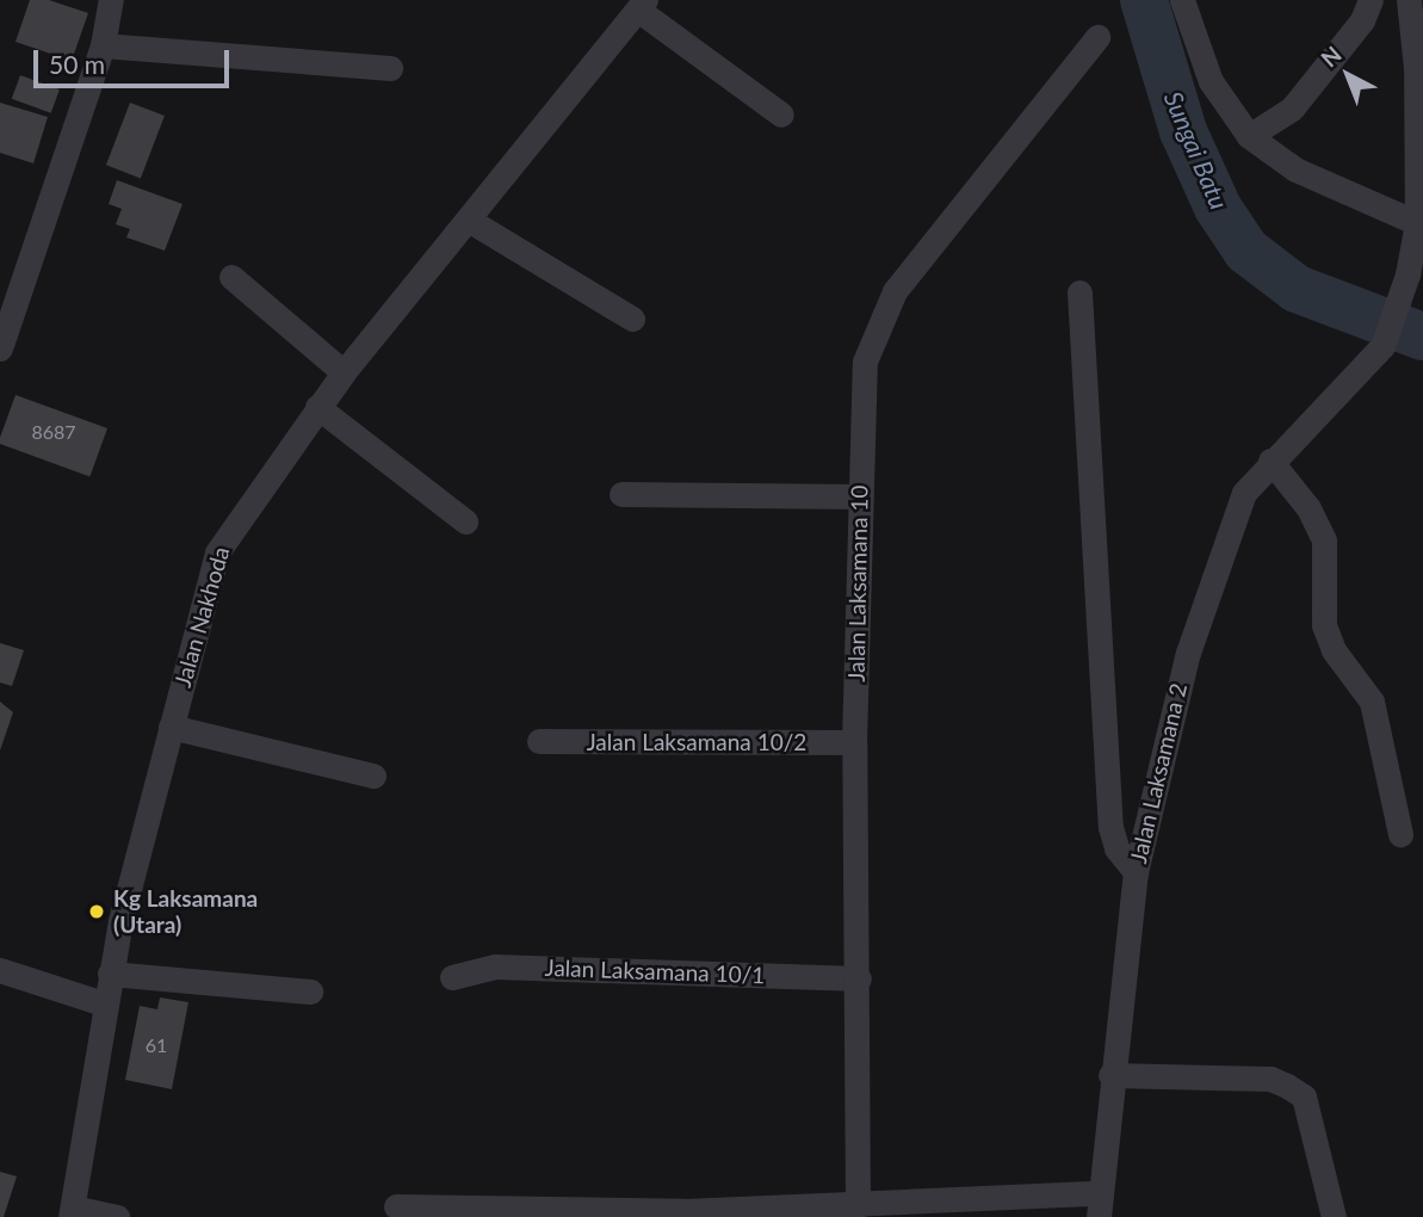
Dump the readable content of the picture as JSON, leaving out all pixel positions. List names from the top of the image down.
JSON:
{
  "streets": {
    "street": [
      "Jalan Laksamana 10",
      "Jalan Nakhoda",
      "Jalan Laksamana 10/2",
      "Jalan Laksamana 2",
      "Jalan Laksamana 10/1"
    ]
  },
  "crossings": [
    ["Jalan Laksamana 10", "Jalan Laksamana 10/2"],
    ["Jalan Laksamana 10", "Jalan Laksamana 10/1"]
  ],
  "water": ["Sungai Batu"],
  "places": ["Kg Laksamana (Utara)"],
  "house_numbers": ["8687", "61"],
  "scale_bar": "50 m",
  "north": "top left"
}
